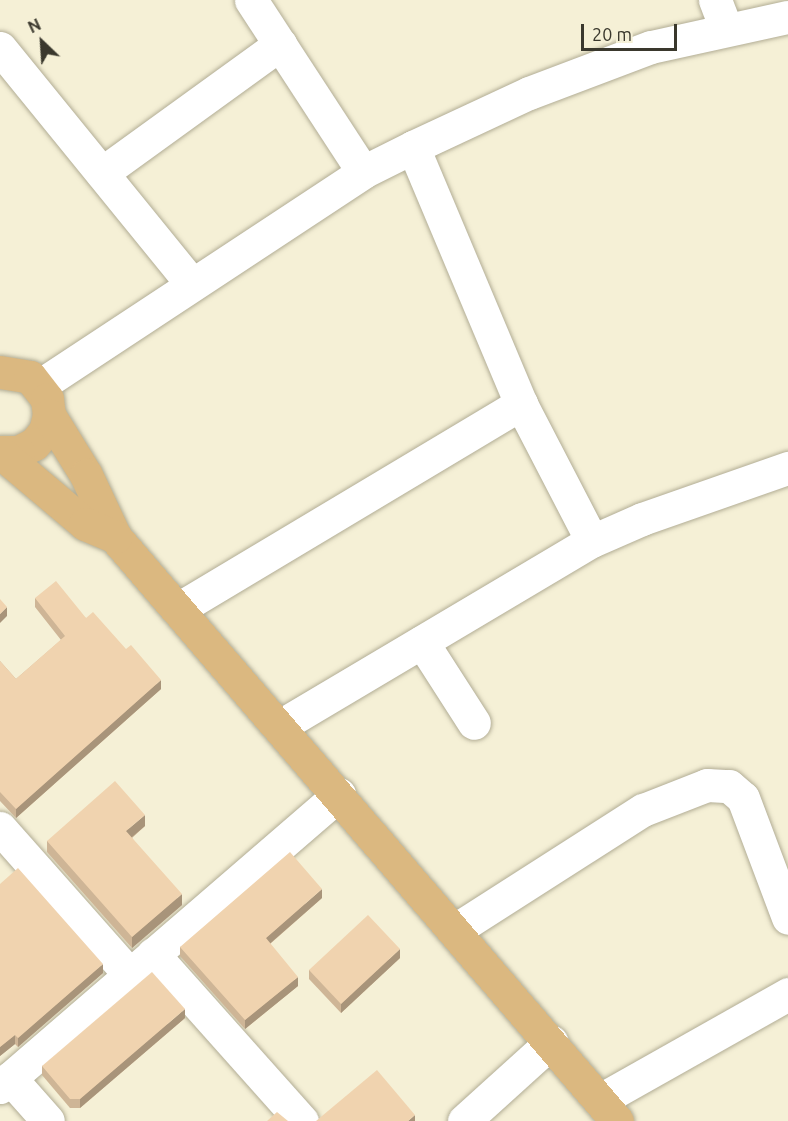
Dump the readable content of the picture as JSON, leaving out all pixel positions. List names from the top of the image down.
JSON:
{
  "scale_bar": "20 m",
  "north": "top left"
}
